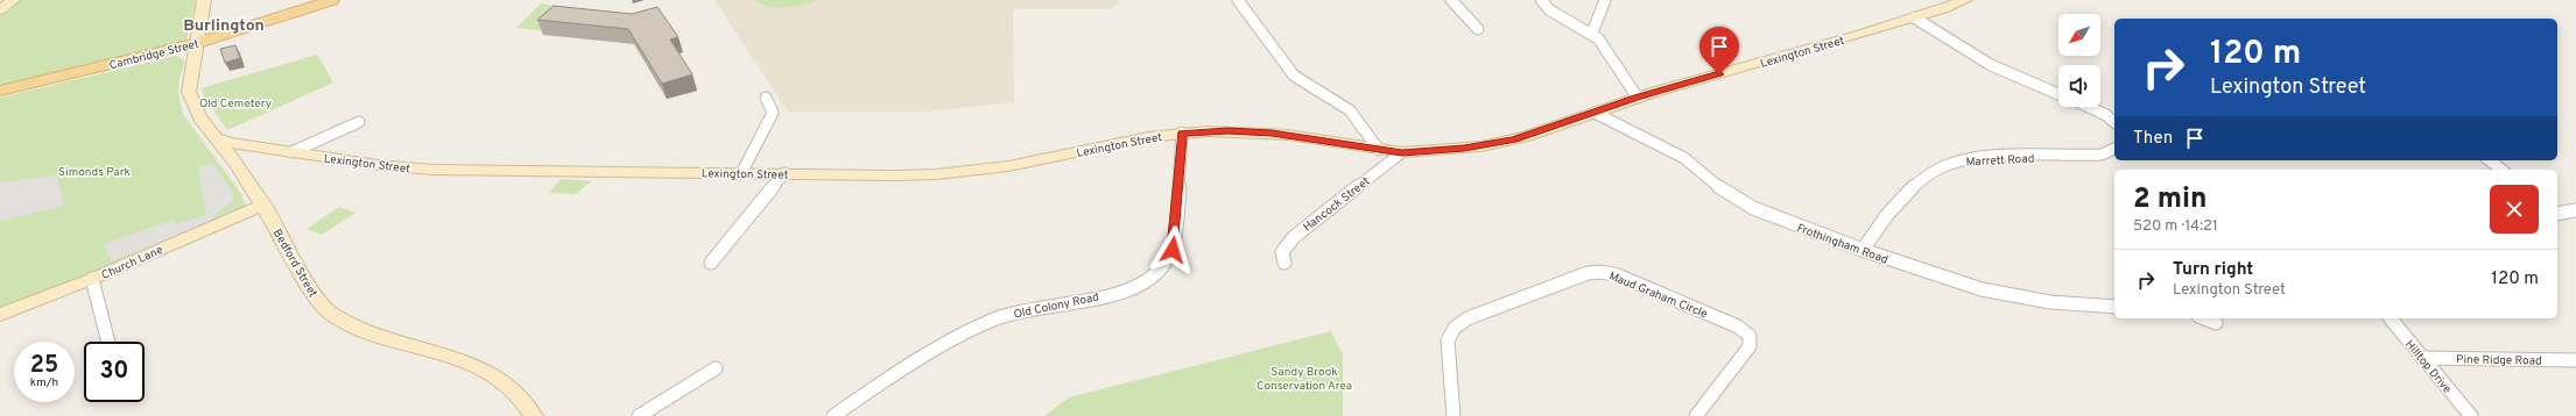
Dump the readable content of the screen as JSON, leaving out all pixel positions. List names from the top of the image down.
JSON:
{
  "streets": {
    "main road": ["Cambridge Street"],
    "street": [
      "Lexington Street",
      "Marrett Road",
      "Hancock Street",
      "Frothingham Road",
      "Church Lane",
      "Bedford Street",
      "Maud Graham Circle",
      "Old Colony Road",
      "Pine Ridge Road",
      "Hilltop Drive"
    ]
  },
  "crossings": [
    ["Lexington Street", "Hancock Street"],
    ["Lexington Street", "Frothingham Road"],
    ["Lexington Street", "Bedford Street"],
    ["Lexington Street", "Old Colony Road"],
    ["Cambridge Street", "Bedford Street"],
    ["Marrett Road", "Frothingham Road"],
    ["Church Lane", "Bedford Street"],
    ["Pine Ridge Road", "Hilltop Drive"]
  ],
  "districts": ["Burlington"],
  "parks": ["Old Cemetery", "Simonds Park", "Sandy Brook Conservation Area"],
  "north": "bottom left",
  "page": {
    "turn": ["120 m", "Lexington Street"],
    "then": "Then",
    "heading": ["2 min", "520 m · 14:21"],
    "list": [
      {
        "name": "Turn right",
        "note": "Lexington Street",
        "value": "120 m"
      }
    ],
    "speed": "25 km/h",
    "limit": "30"
  }
}
